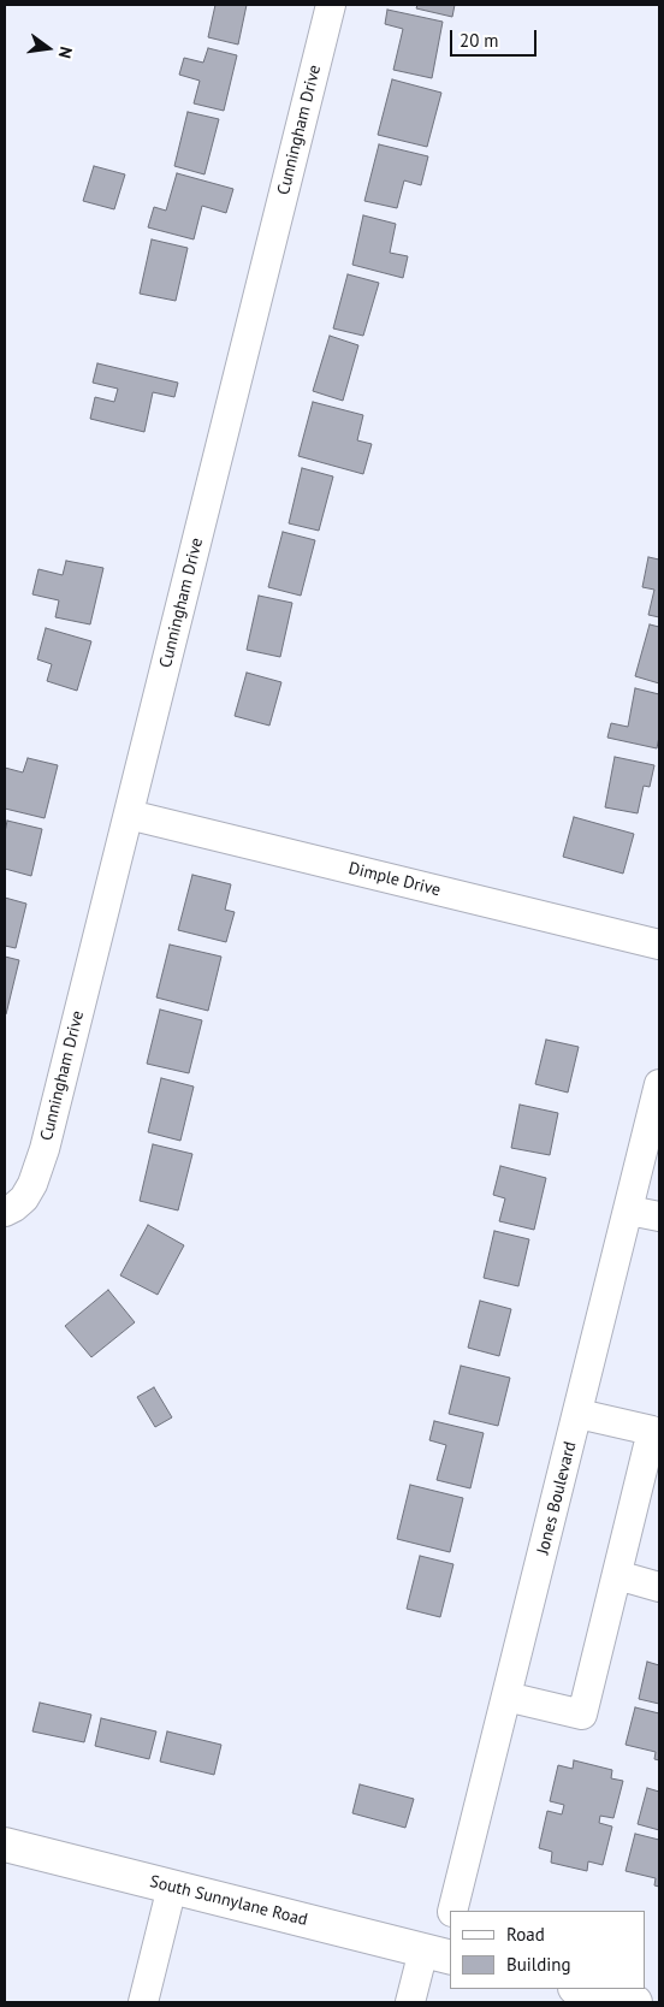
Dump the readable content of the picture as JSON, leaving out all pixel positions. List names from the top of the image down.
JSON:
{
  "streets": {
    "main road": ["South Sunnylane Road"],
    "street": ["Cunningham Drive", "Dimple Drive", "Jones Boulevard"]
  },
  "crossings": [
    ["Cunningham Drive", "Dimple Drive"],
    ["Jones Boulevard", "South Sunnylane Road"]
  ],
  "legend": ["Road", "Building"],
  "scale_bar": "20 m",
  "north": "right"
}
